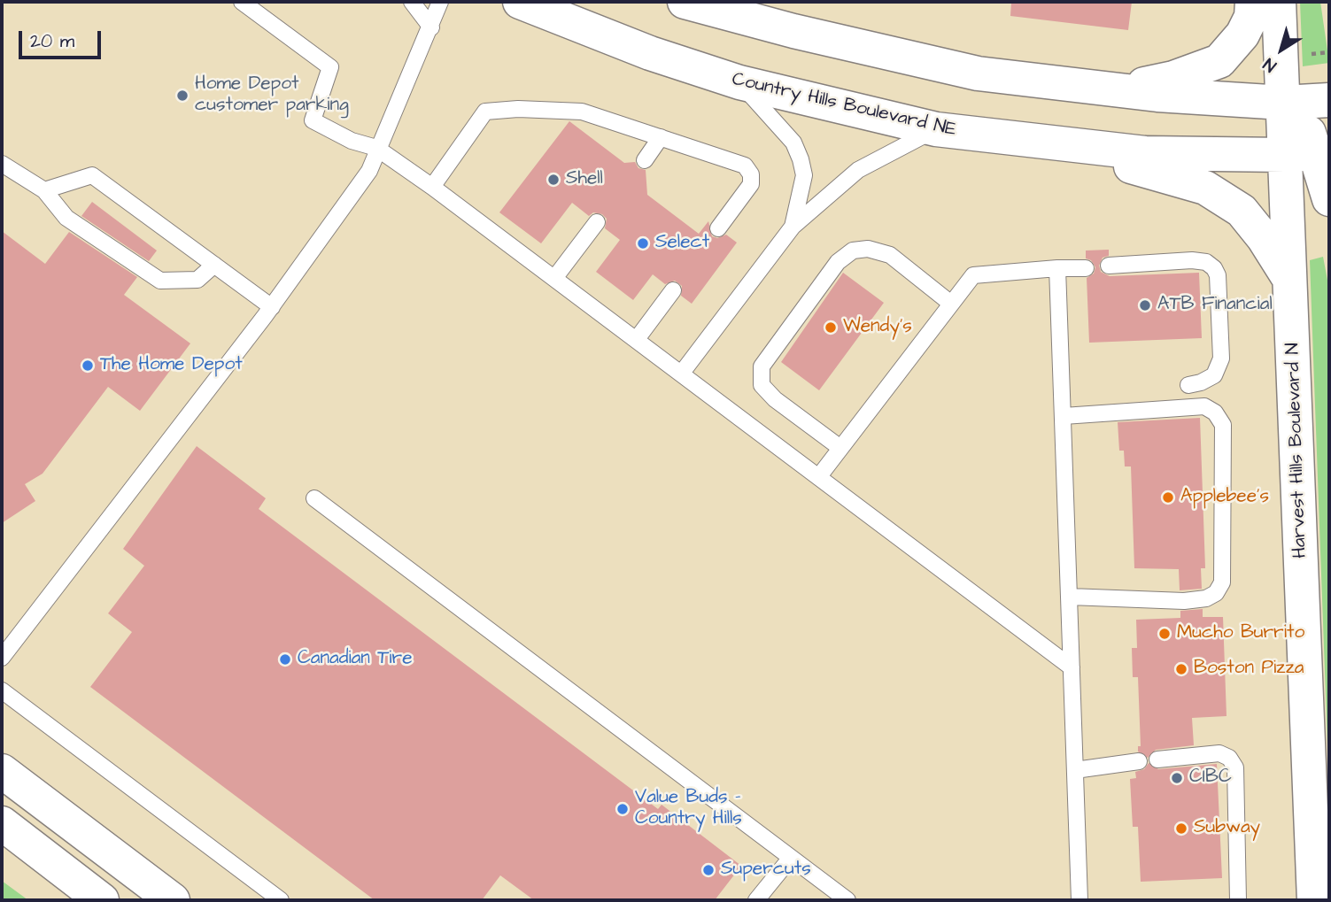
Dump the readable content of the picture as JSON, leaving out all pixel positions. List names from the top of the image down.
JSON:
{
  "streets": {
    "main road": ["Country Hills Boulevard NE", "Harvest Hills Boulevard N"]
  },
  "crossings": [
    ["Country Hills Boulevard NE", "Harvest Hills Boulevard N"]
  ],
  "places": [
    "Home Depot customer parking",
    "Shell",
    "Select",
    "ATB Financial",
    "Wendy's",
    "The Home Depot",
    "Applebee's",
    "Mucho Burrito",
    "Canadian Tire",
    "Boston Pizza",
    "CIBC",
    "Value Buds - Country Hills",
    "Subway",
    "Supercuts"
  ],
  "scale_bar": "20 m",
  "north": "bottom left"
}
